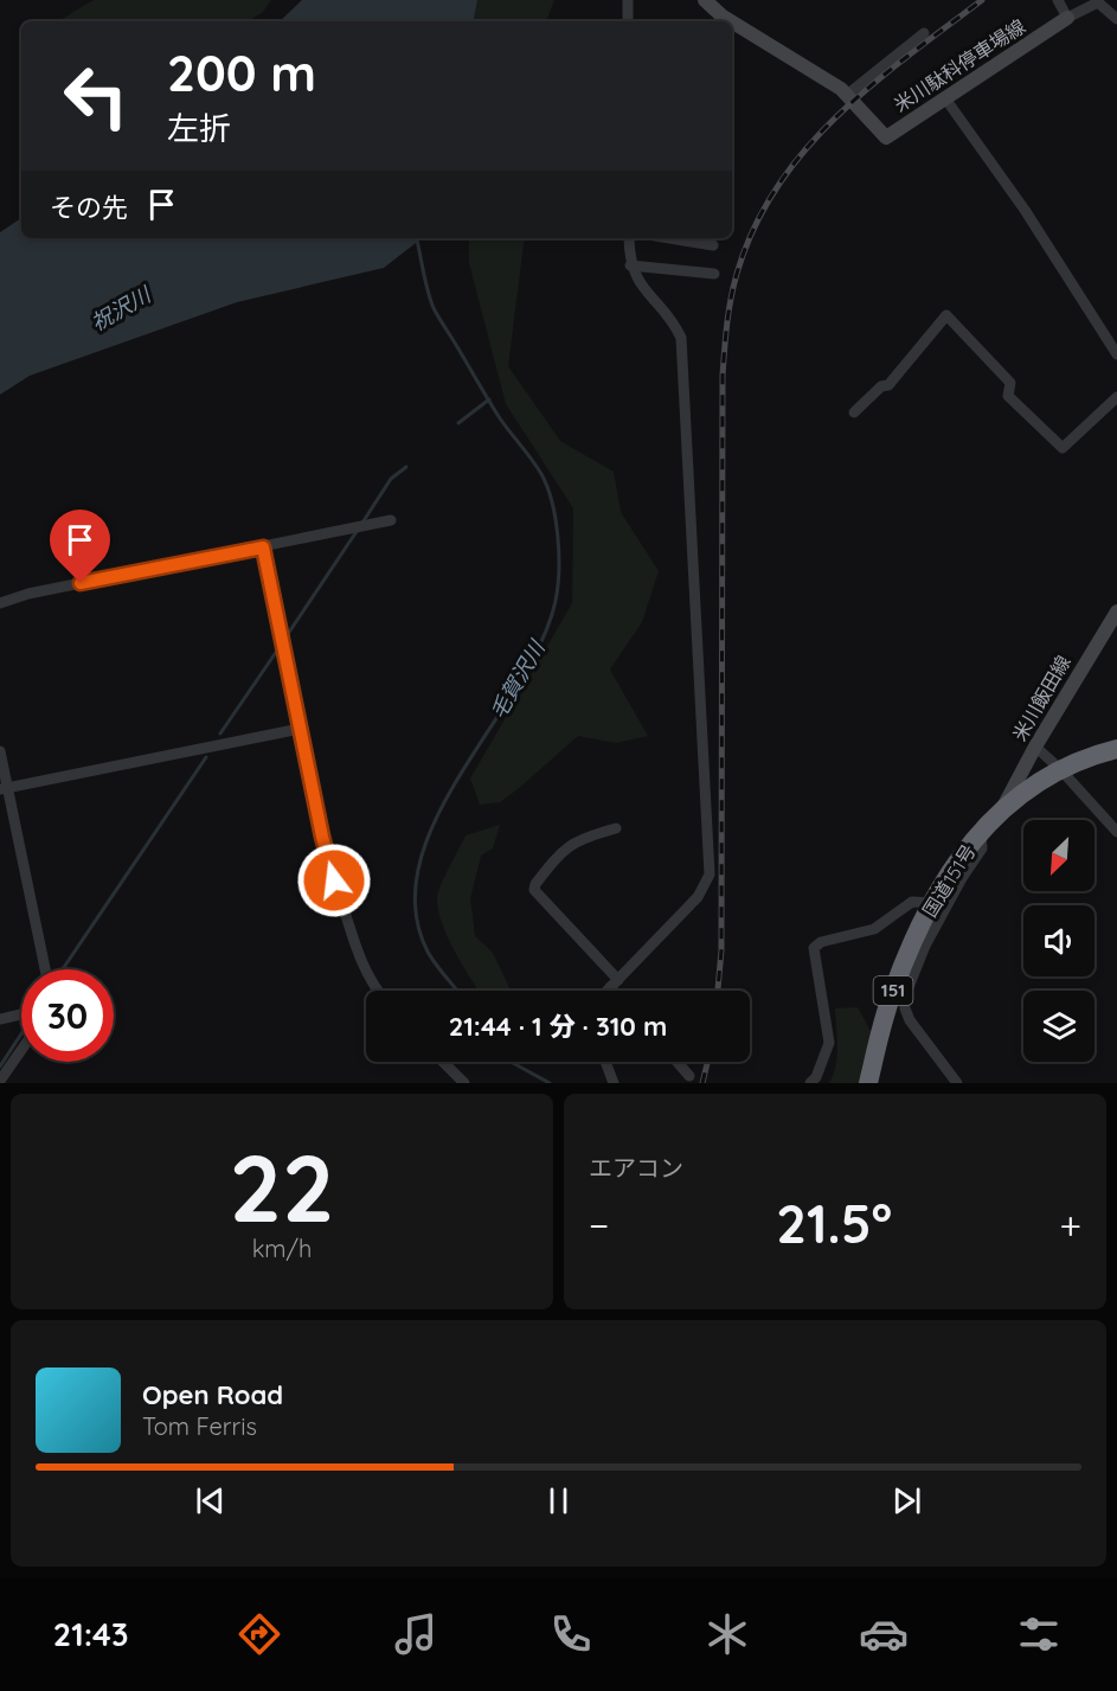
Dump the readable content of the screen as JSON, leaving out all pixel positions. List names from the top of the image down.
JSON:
{
  "streets": {
    "highway": ["国道151号", "151"],
    "main road": ["米川駄科停車場線", "米川飯田線"]
  },
  "crossings": [
    ["米川飯田線", "国道151号"]
  ],
  "water": ["祝沢川", "毛賀沢川"],
  "north": "bottom left",
  "page": {
    "turn": ["200 m", "左折"],
    "then": "その先",
    "limit": "30",
    "trip": "21:44 · 1 分 · 310 m",
    "tile": [
      ["22", "km/h"],
      "エアコン"
    ],
    "heat": ["−", "21.5°", "+"],
    "song": ["Open Road", "Tom Ferris"],
    "tabs": "21:43"
  }
}
